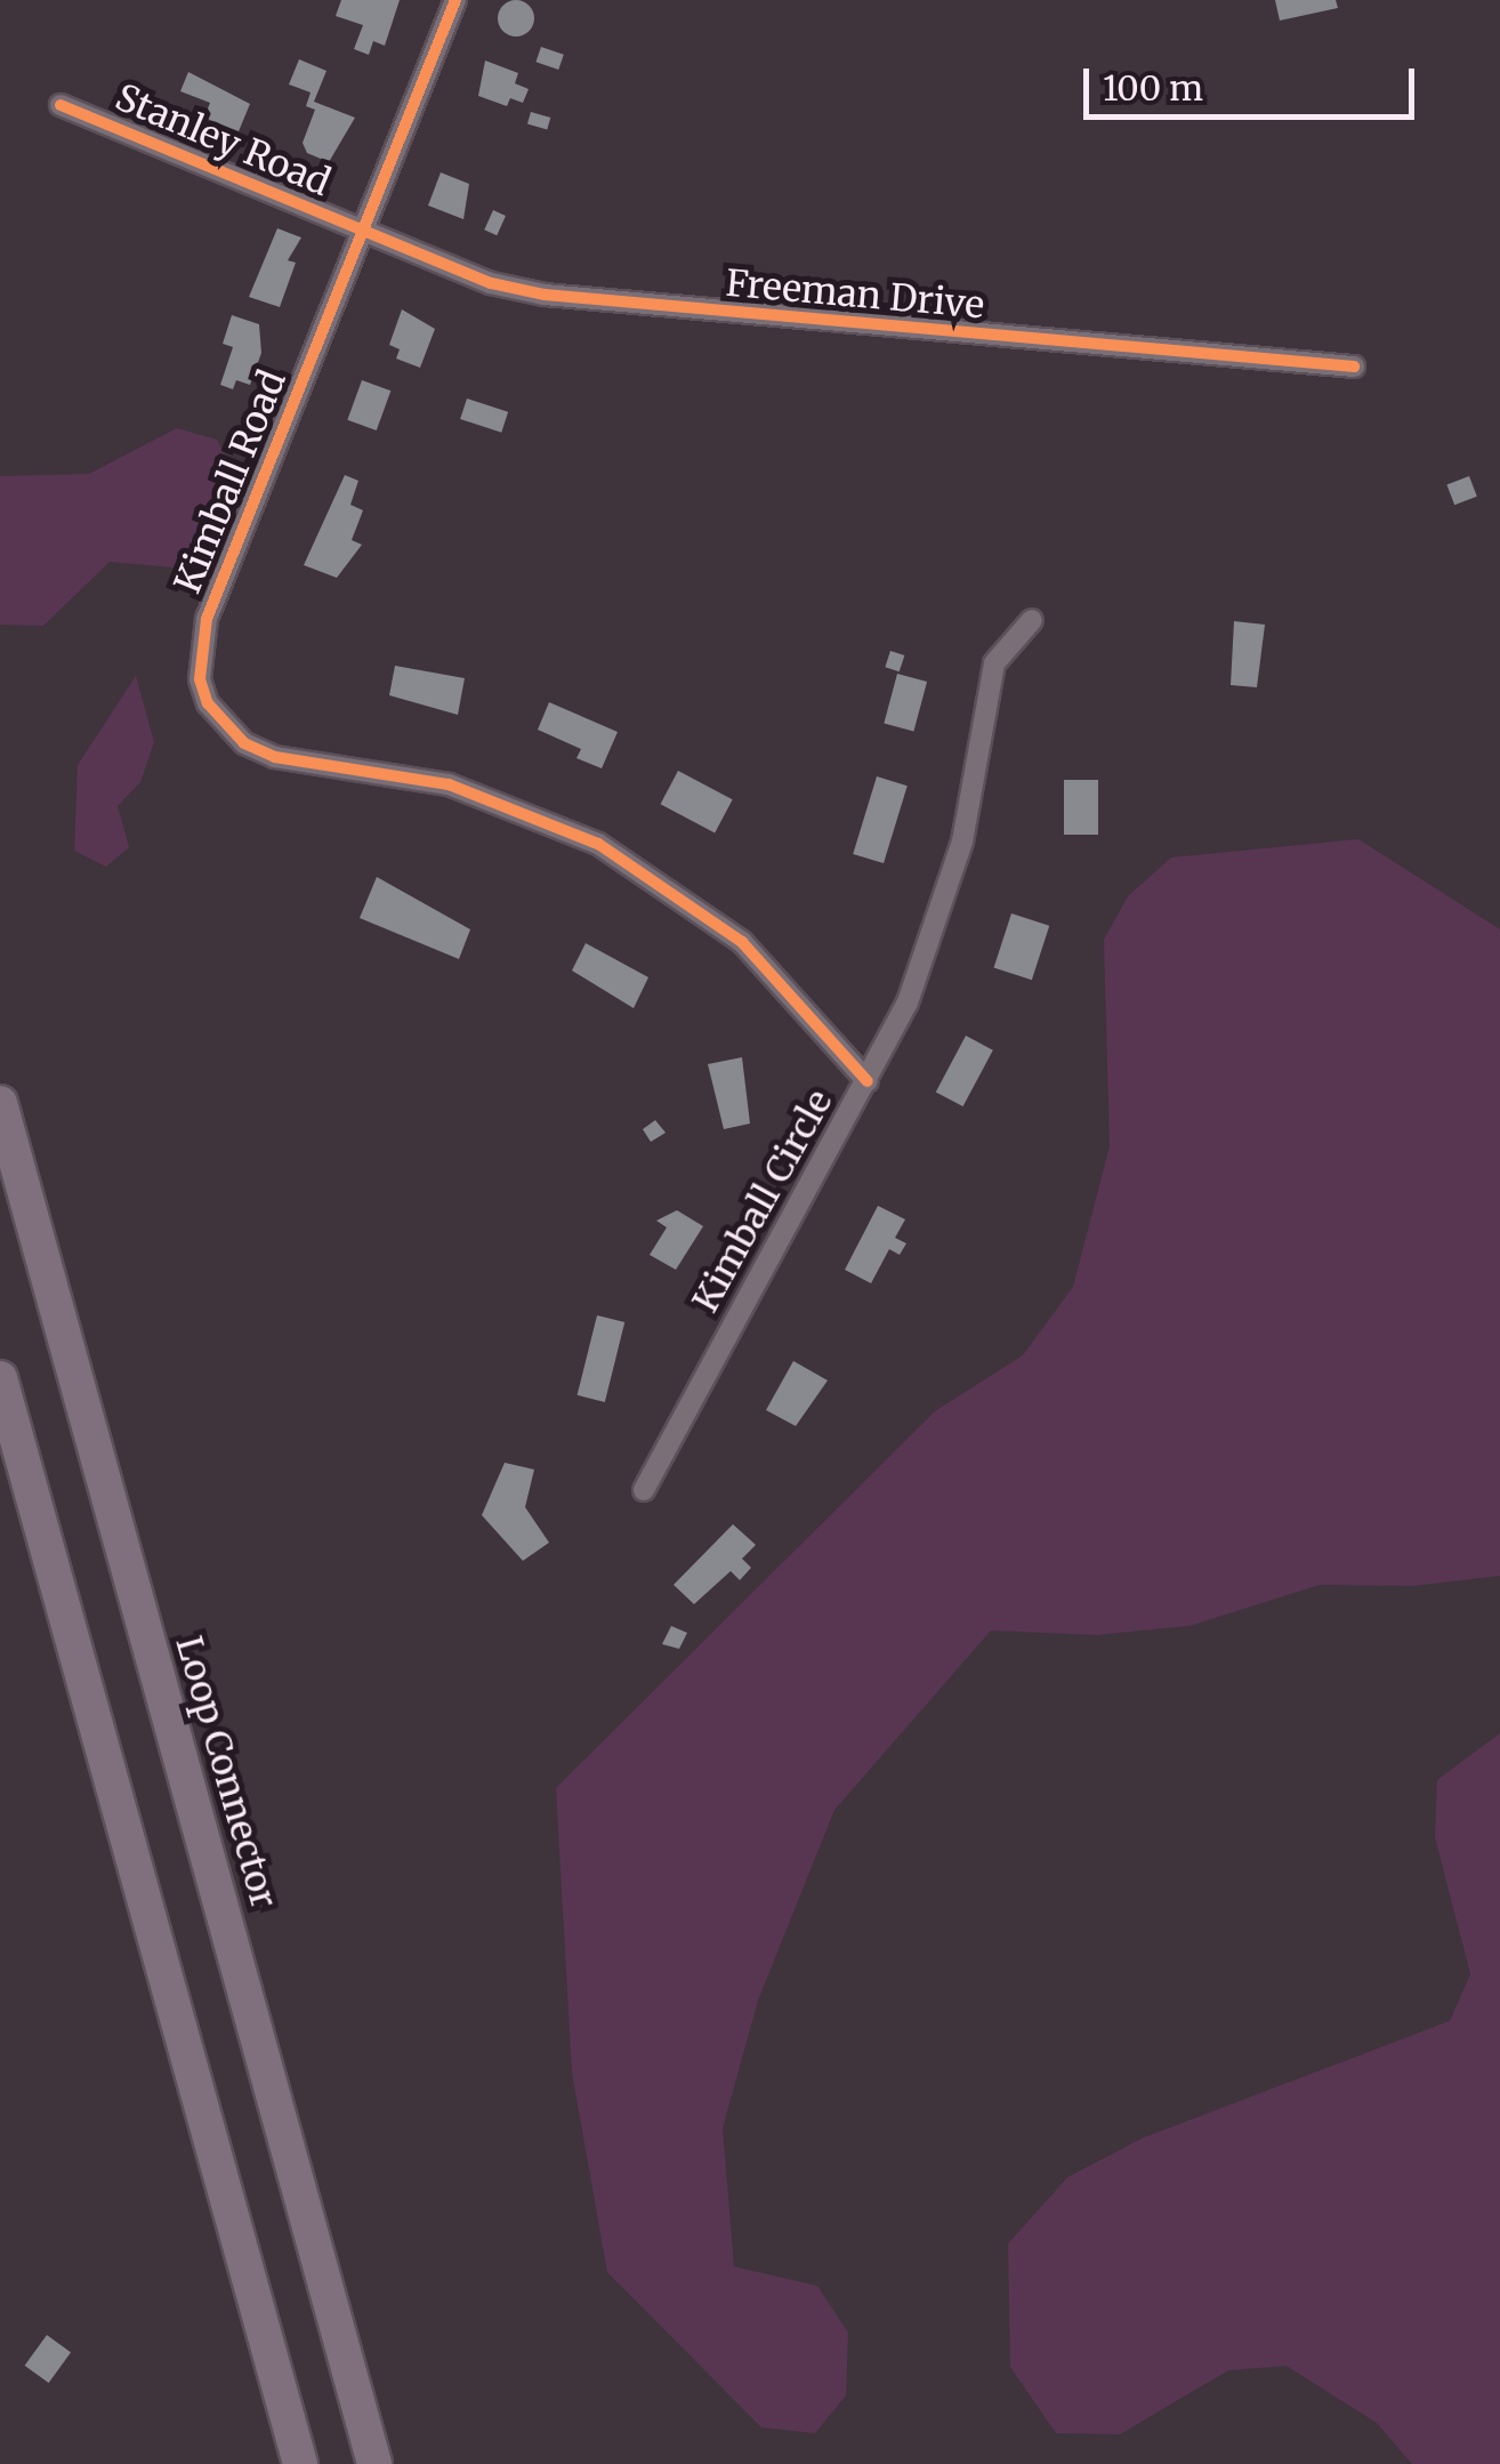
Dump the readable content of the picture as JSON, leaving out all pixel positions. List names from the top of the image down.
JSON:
{
  "streets": {
    "highway": ["Loop Connector"],
    "street": [
      "Stanley Road",
      "Freeman Drive",
      "Kimball Road",
      "Kimball Circle"
    ]
  },
  "crossings": [
    ["Stanley Road", "Freeman Drive"],
    ["Stanley Road", "Kimball Road"],
    ["Freeman Drive", "Kimball Road"],
    ["Kimball Road", "Kimball Circle"]
  ],
  "scale_bar": "100 m"
}
